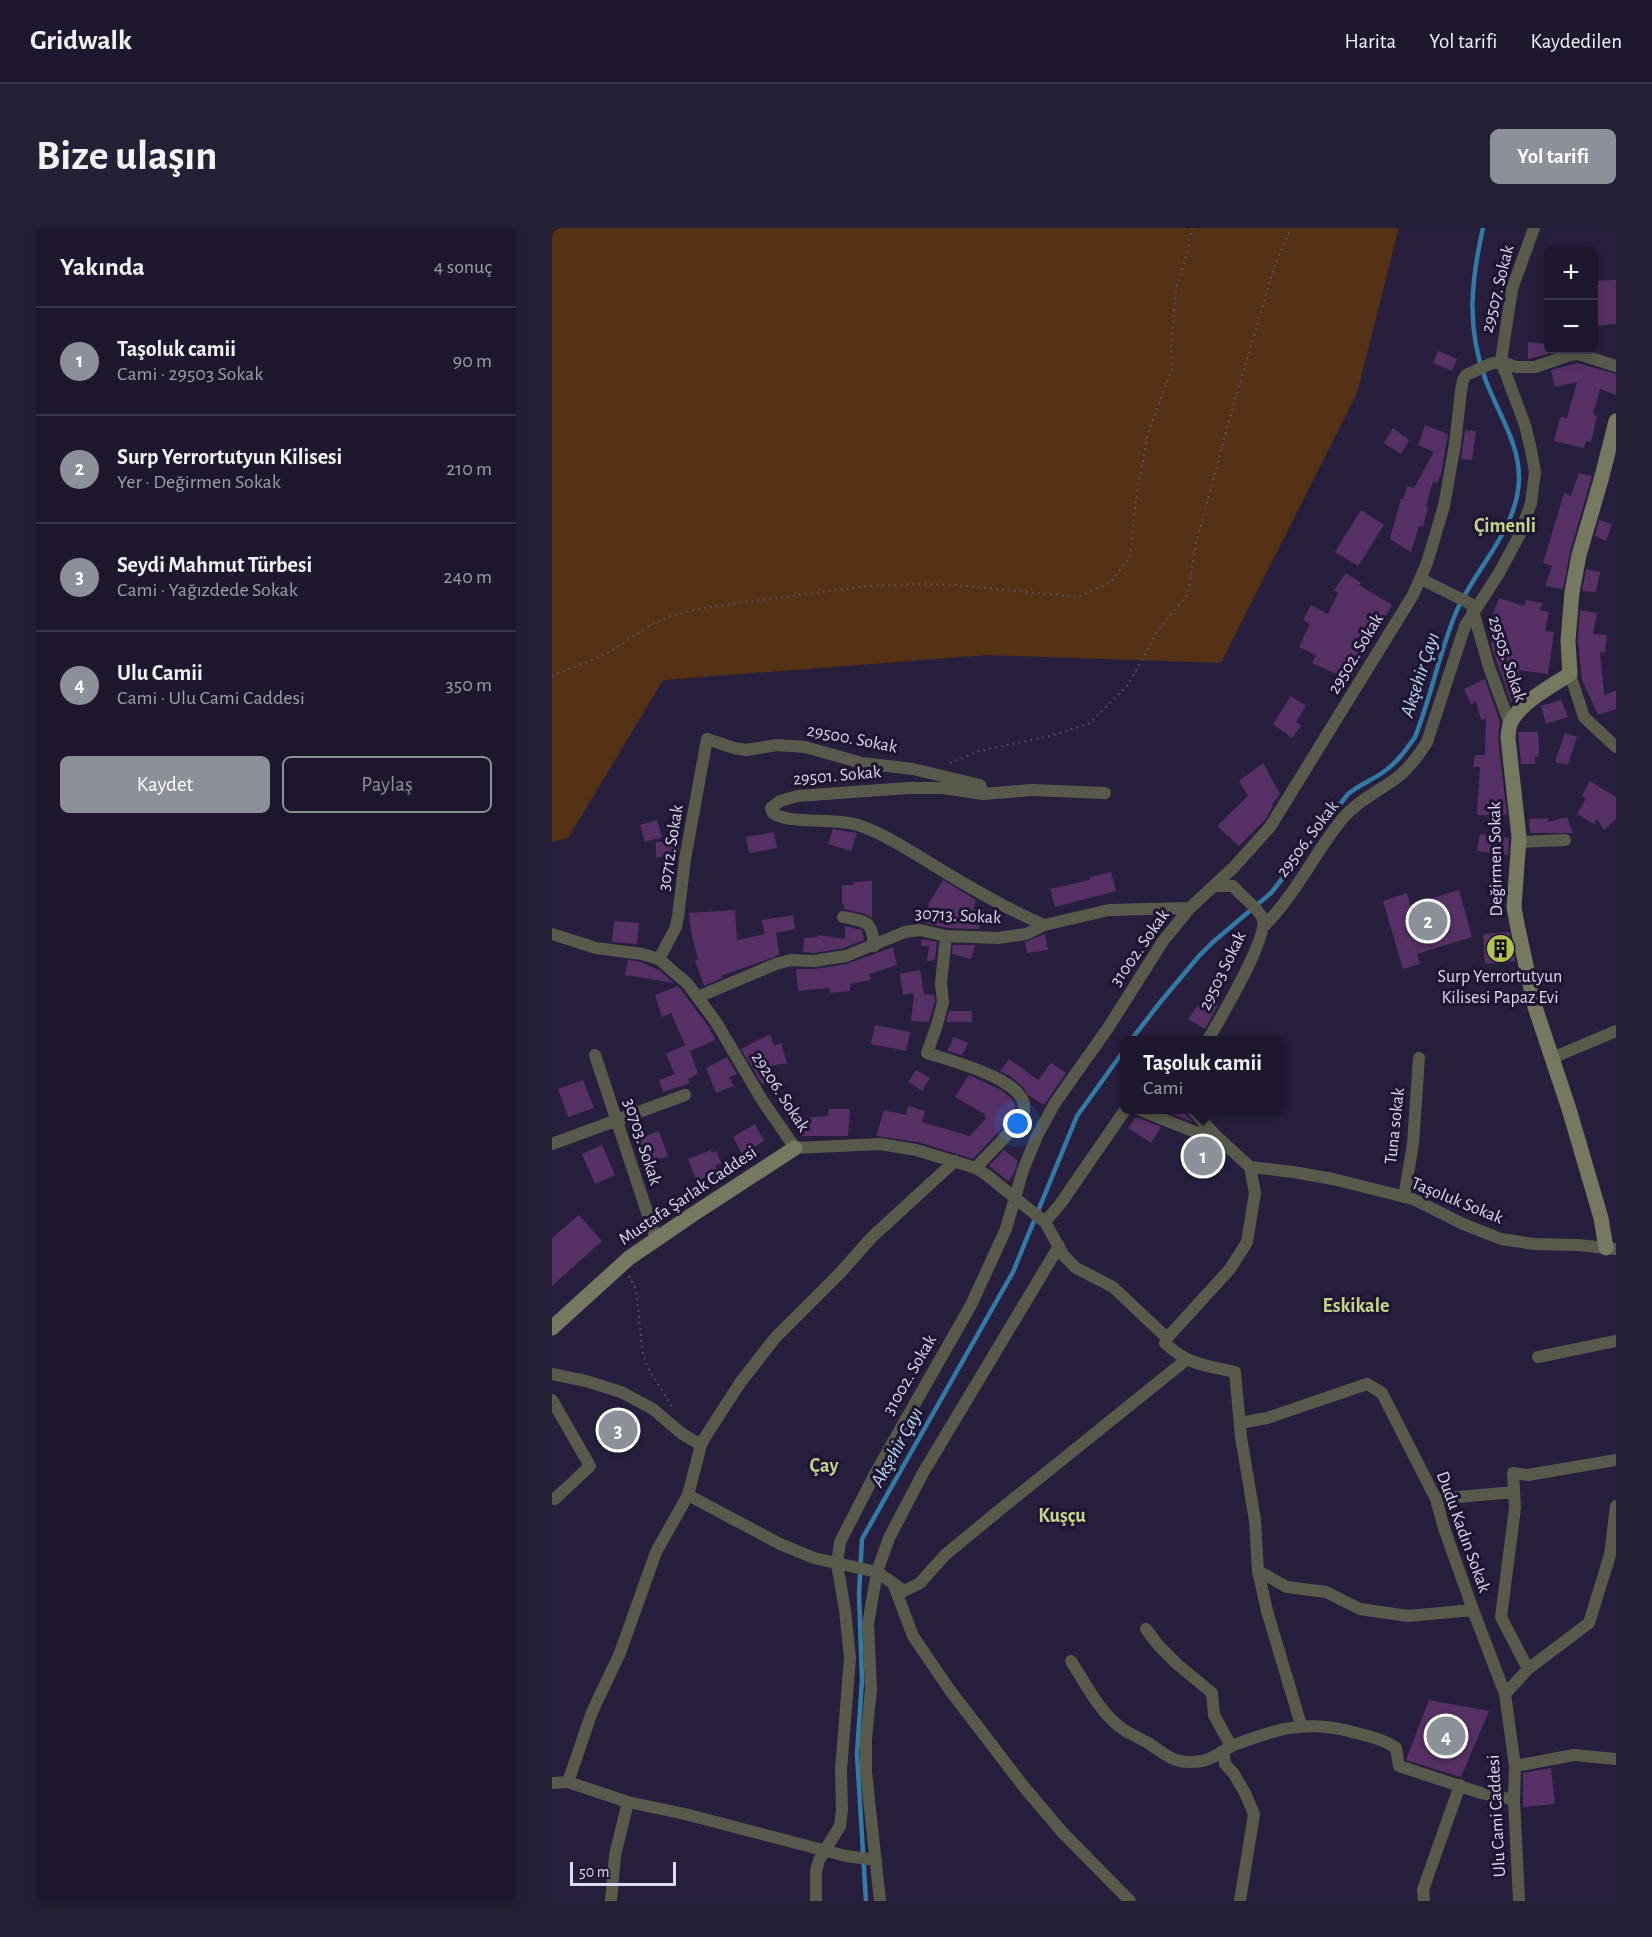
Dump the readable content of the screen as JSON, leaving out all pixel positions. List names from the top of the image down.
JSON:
{
  "streets": {
    "street": [
      "29507. Sokak",
      "29502. Sokak",
      "29505. Sokak",
      "29500. Sokak",
      "29501. Sokak",
      "29506. Sokak",
      "30712. Sokak",
      "Değirmen Sokak",
      "30713. Sokak",
      "31002. Sokak",
      "29503 Sokak",
      "29206. Sokak",
      "Tuna sokak",
      "30703. Sokak",
      "Mustafa Şarlak Caddesi",
      "Taşoluk Sokak",
      "Dudu Kadın Sokak",
      "Ulu Cami Caddesi"
    ]
  },
  "crossings": [
    ["29507. Sokak", "29502. Sokak"],
    ["29507. Sokak", "29506. Sokak"],
    ["29502. Sokak", "29506. Sokak"],
    ["29502. Sokak", "30713. Sokak"],
    ["29502. Sokak", "31002. Sokak"],
    ["29505. Sokak", "29506. Sokak"],
    ["29505. Sokak", "Değirmen Sokak"],
    ["29500. Sokak", "29501. Sokak"],
    ["29500. Sokak", "30712. Sokak"],
    ["29501. Sokak", "30713. Sokak"],
    ["29506. Sokak", "29503 Sokak"],
    ["30712. Sokak", "29206. Sokak"],
    ["Değirmen Sokak", "Taşoluk Sokak"],
    ["30713. Sokak", "31002. Sokak"],
    ["30713. Sokak", "29206. Sokak"],
    ["31002. Sokak", "29206. Sokak"],
    ["29206. Sokak", "Mustafa Şarlak Caddesi"],
    ["Tuna sokak", "Taşoluk Sokak"],
    ["30703. Sokak", "Mustafa Şarlak Caddesi"],
    ["Dudu Kadın Sokak", "Ulu Cami Caddesi"]
  ],
  "districts": [
    "Çimenli",
    "Eskikale",
    "Çay",
    "Kuşçu"
  ],
  "water": ["Akşehir Çayı"],
  "places": {
    "building": ["Surp Yerrortutyun Kilisesi Papaz Evi"]
  },
  "scale_bar": "50 m",
  "page": {
    "header": "Gridwalk",
    "nav": ["Harita", "Yol tarifi", "Kaydedilen"],
    "buttons": [
      "Yol tarifi",
      ["Kaydet", "Paylaş"]
    ],
    "title": "Bize ulaşın",
    "heading": ["Yakında", "4 sonuç"],
    "map_buttons": ["+", "−"],
    "list": [
      {
        "mark": "1",
        "name": "Taşoluk camii",
        "note": "Cami · 29503 Sokak",
        "value": "90 m"
      },
      {
        "mark": "2",
        "name": "Surp Yerrortutyun Kilisesi",
        "note": "Yer · Değirmen Sokak",
        "value": "210 m"
      },
      {
        "mark": "3",
        "name": "Seydi Mahmut Türbesi",
        "note": "Cami · Yağızdede Sokak",
        "value": "240 m"
      },
      {
        "mark": "4",
        "name": "Ulu Camii",
        "note": "Cami · Ulu Cami Caddesi",
        "value": "350 m"
      }
    ],
    "pins": [
      "2",
      "1",
      "3",
      "4"
    ],
    "popup": ["Taşoluk camii", "Cami"],
    "scale": "50 m"
  }
}
